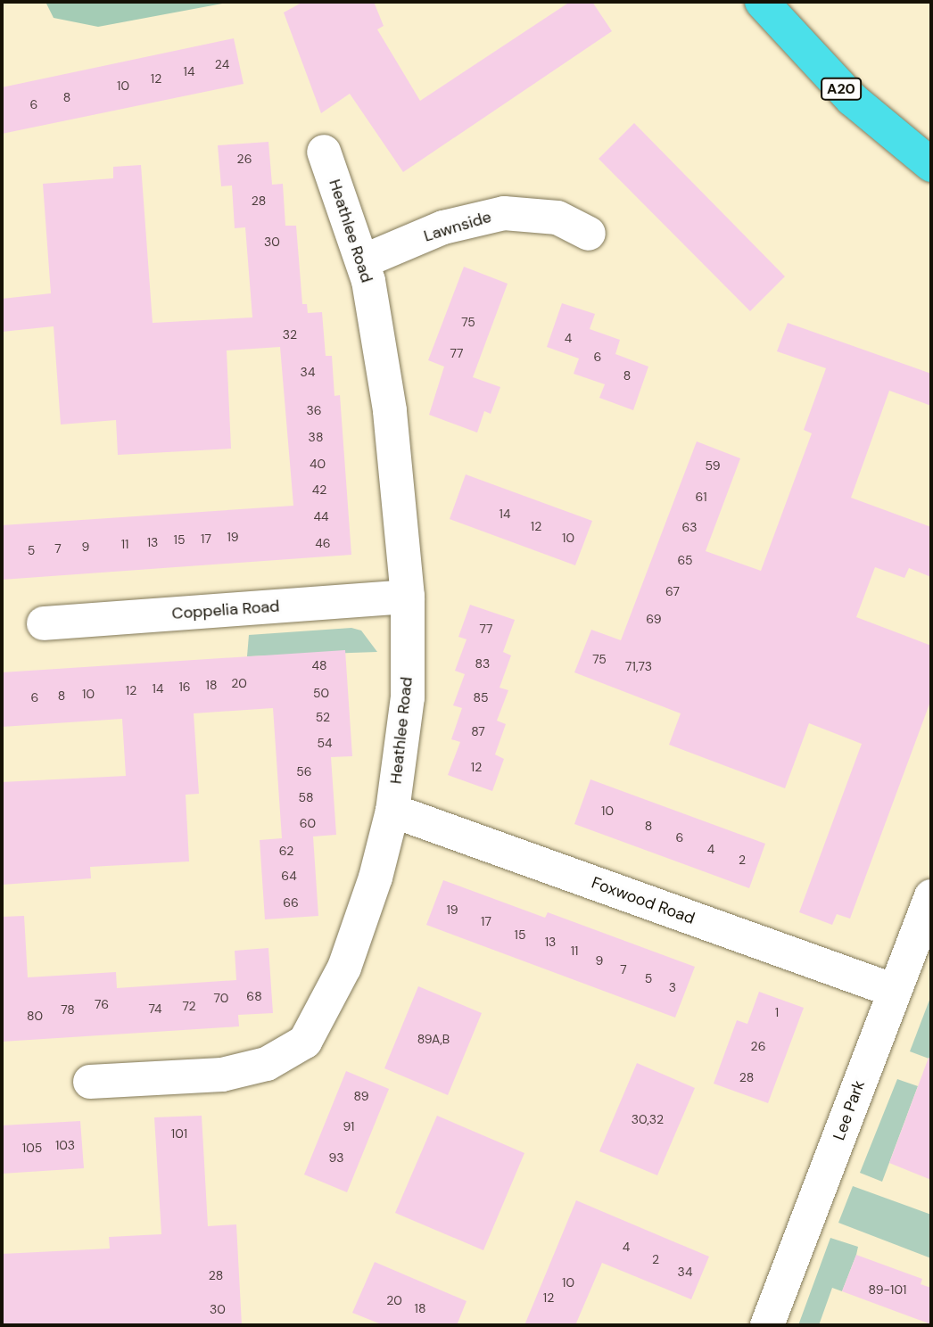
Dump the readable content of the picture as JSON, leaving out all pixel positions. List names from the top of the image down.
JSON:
{
  "streets": {
    "highway": ["A20"],
    "street": [
      "Lawnside",
      "Heathlee Road",
      "Coppelia Road",
      "Foxwood Road",
      "Lee Park"
    ]
  },
  "crossings": [
    ["Lawnside", "Heathlee Road"],
    ["Heathlee Road", "Coppelia Road"],
    ["Heathlee Road", "Foxwood Road"],
    ["Foxwood Road", "Lee Park"]
  ],
  "house_numbers": [
    "24",
    "14",
    "12",
    "10",
    "8",
    "6",
    "26",
    "28",
    "30",
    "75",
    "32",
    "4",
    "77",
    "6",
    "34",
    "8",
    "36",
    "38",
    "40",
    "59",
    "42",
    "61",
    "14",
    "44",
    "12",
    "63",
    "19",
    "10",
    "17",
    "15",
    "13",
    "46",
    "11",
    "9",
    "7",
    "5",
    "65",
    "67",
    "69",
    "77",
    "75",
    "83",
    "48",
    "71,73",
    "20",
    "18",
    "16",
    "14",
    "12",
    "50",
    "10",
    "8",
    "6",
    "85",
    "52",
    "87",
    "54",
    "12",
    "56",
    "58",
    "10",
    "60",
    "8",
    "6",
    "4",
    "62",
    "2",
    "64",
    "66",
    "19",
    "17",
    "15",
    "13",
    "11",
    "9",
    "7",
    "5",
    "3",
    "68",
    "70",
    "76",
    "72",
    "74",
    "78",
    "1",
    "80",
    "89A,B",
    "26",
    "28",
    "89",
    "30,32",
    "91",
    "101",
    "103",
    "105",
    "93",
    "4",
    "2",
    "34",
    "28",
    "10",
    "89-101",
    "12",
    "20",
    "18",
    "30"
  ]
}
